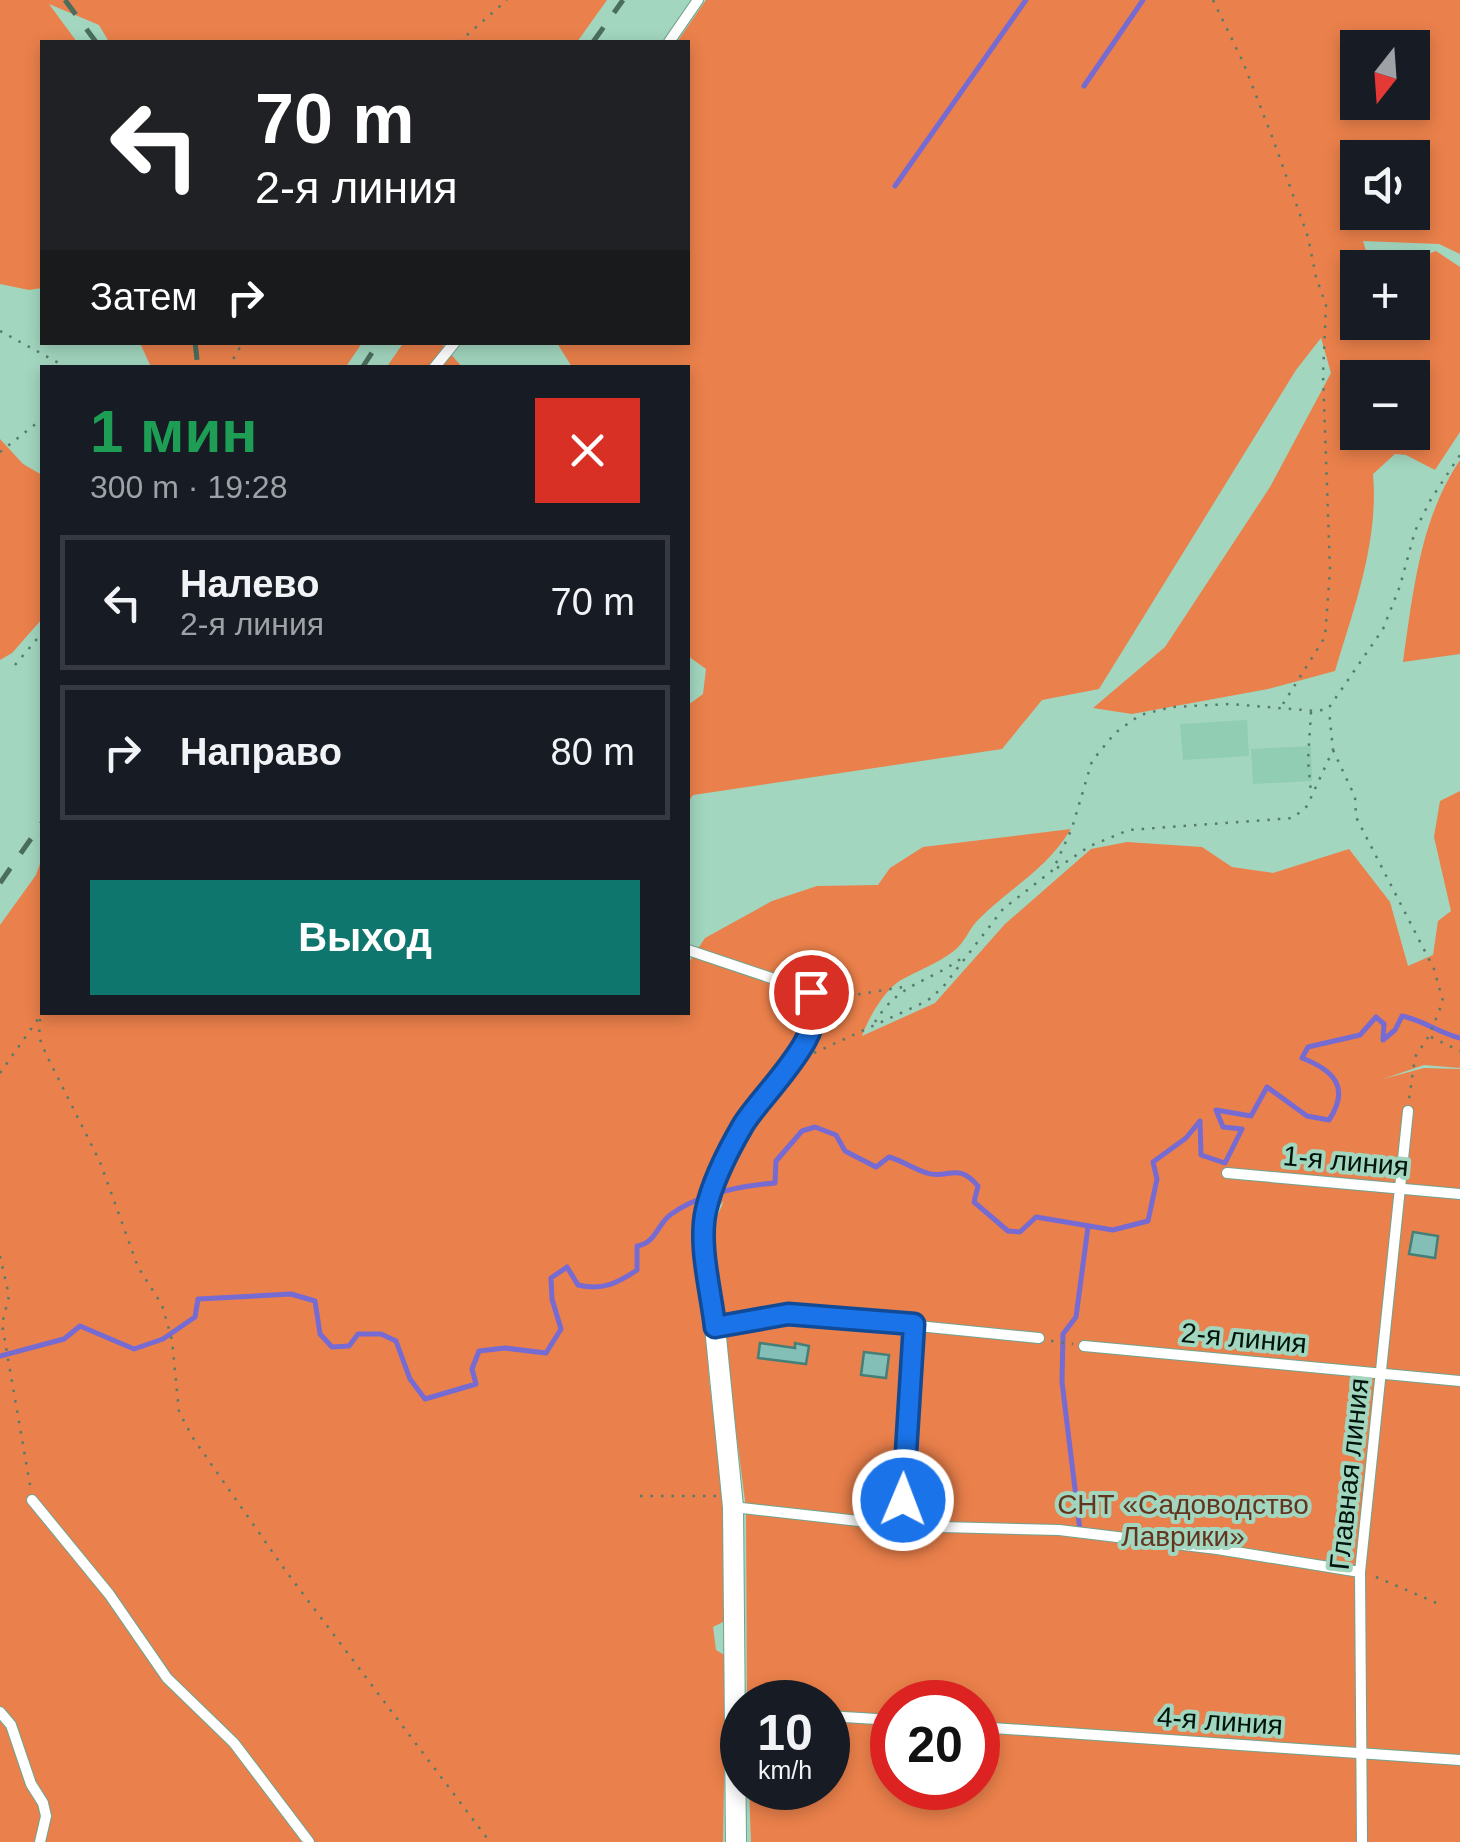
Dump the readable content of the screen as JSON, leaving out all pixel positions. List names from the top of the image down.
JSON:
{
  "streets": {
    "lane": [
      "1-я линия",
      "2-я линия",
      "Главная линия",
      "4-я линия"
    ]
  },
  "crossings": [
    ["1-я линия", "Главная линия"],
    ["2-я линия", "Главная линия"],
    ["Главная линия", "4-я линия"]
  ],
  "parks": ["СНТ «Садоводство Лаврики»"],
  "north": "bottom",
  "page": {
    "map_buttons": ["+", "−"],
    "turn": ["70 m", "2-я линия"],
    "then": "Затем",
    "heading": ["1 мин", "300 m · 19:28"],
    "list": [
      {
        "name": "Налево",
        "note": "2-я линия",
        "value": "70 m"
      },
      {
        "name": "Направо",
        "value": "80 m"
      }
    ],
    "buttons": "Выход",
    "speed": "10 km/h",
    "limit": "20"
  }
}
